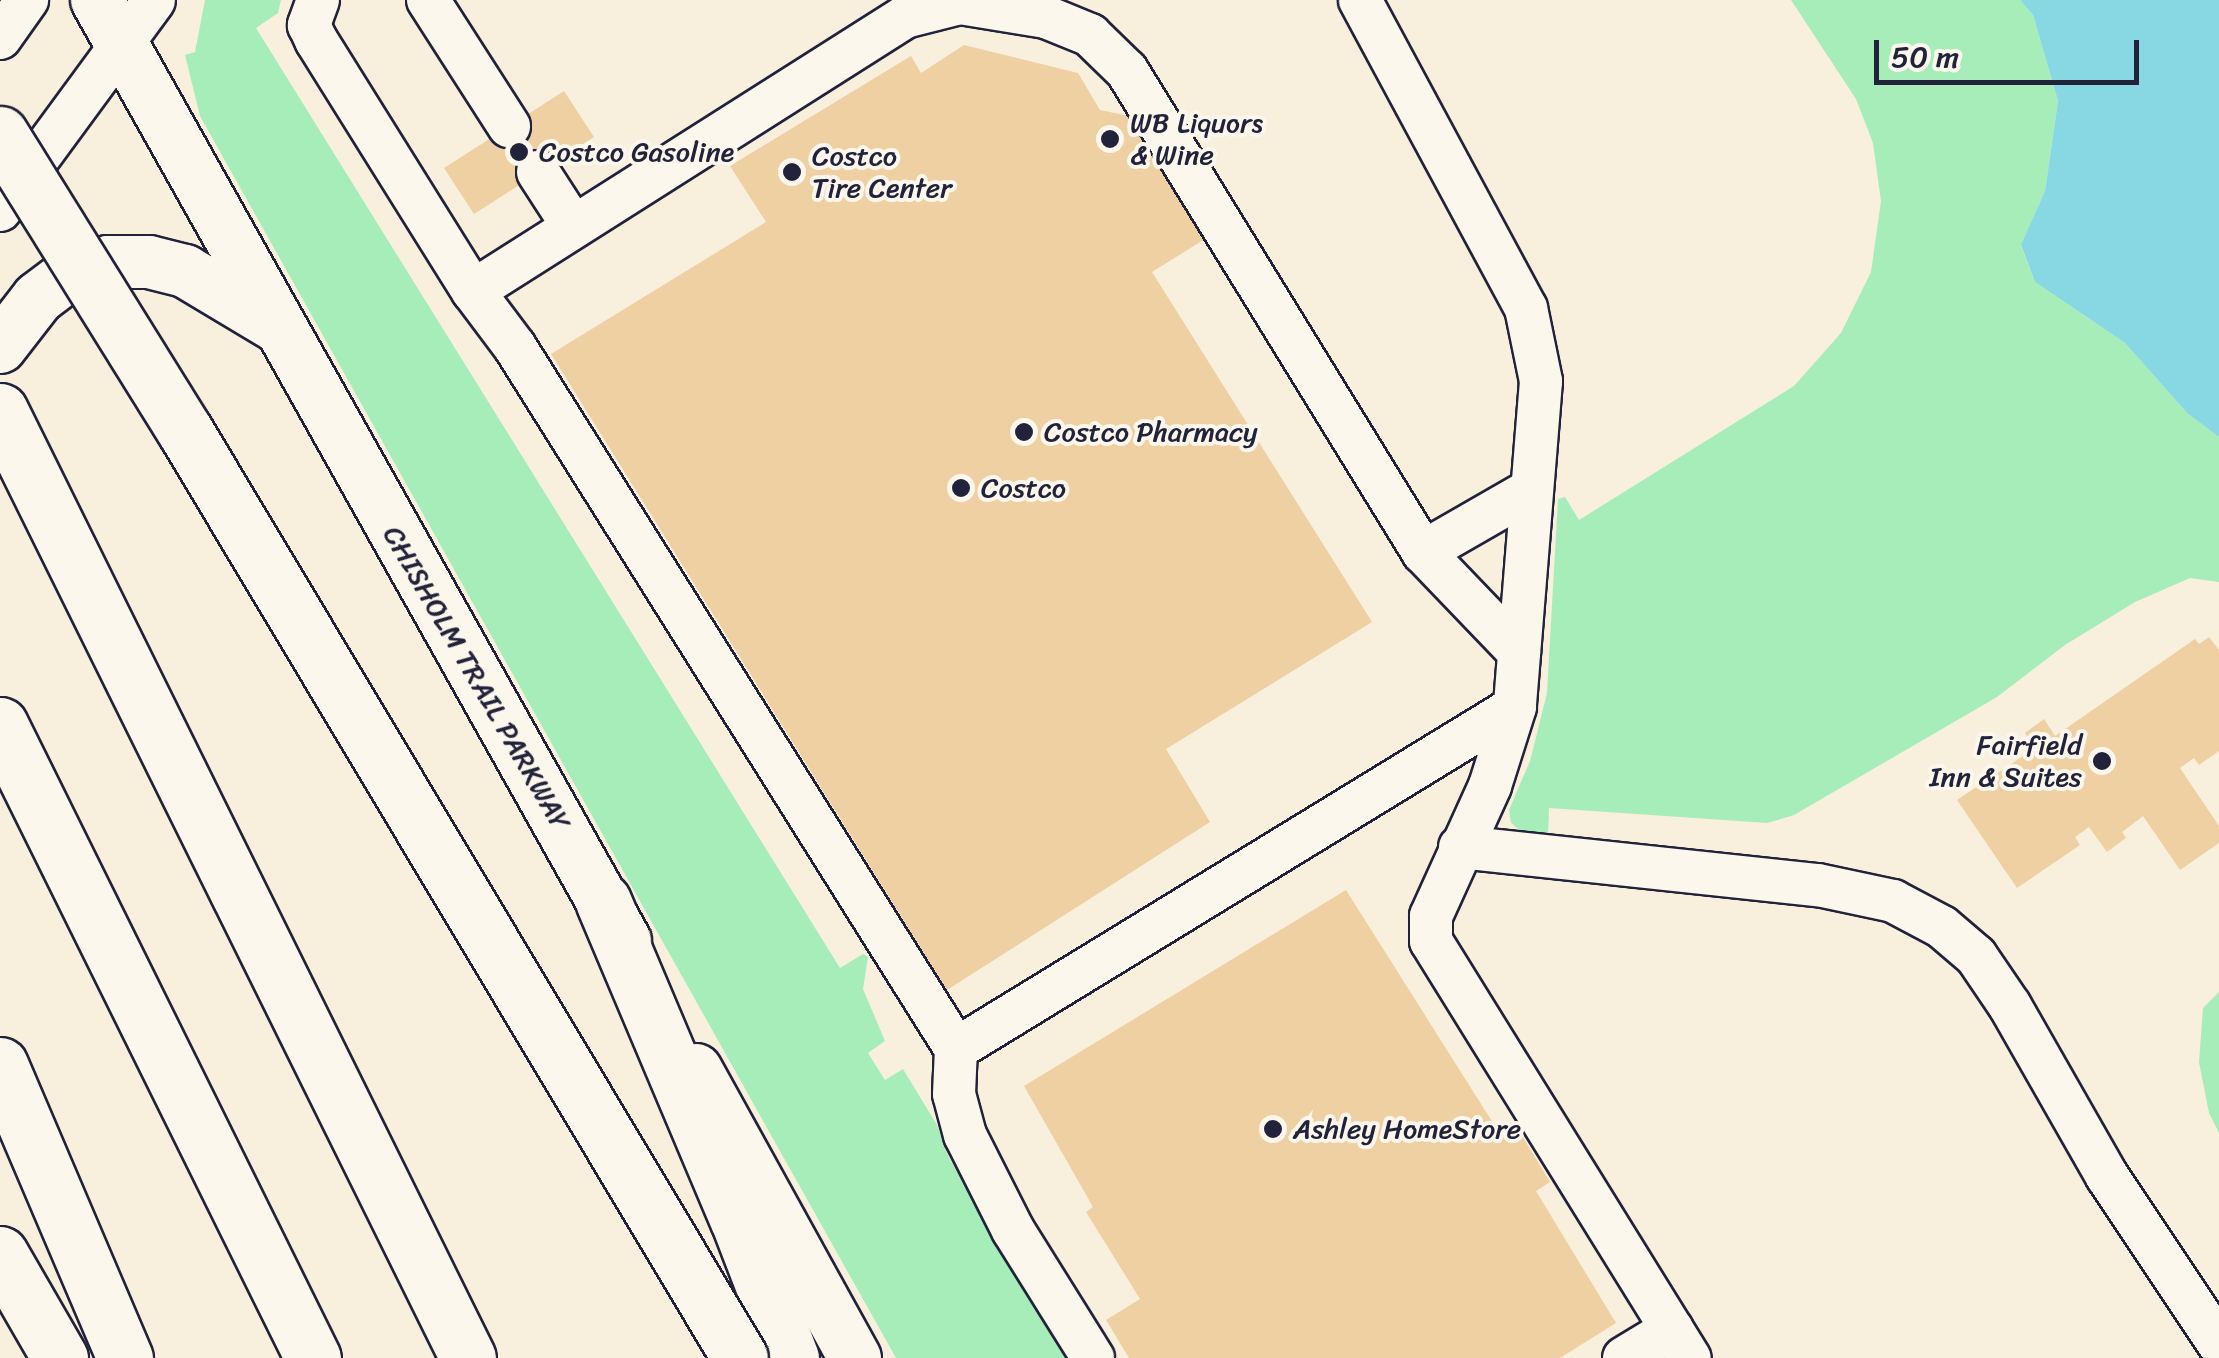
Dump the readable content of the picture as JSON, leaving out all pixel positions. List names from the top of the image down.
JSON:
{
  "streets": {
    "main road": ["CHISHOLM TRAIL PARKWAY"]
  },
  "places": [
    "WB Liquors & Wine",
    "Costco Gasoline",
    "Costco Tire Center",
    "Costco Pharmacy",
    "Costco",
    "Fairfield Inn & Suites",
    "Ashley HomeStore"
  ],
  "scale_bar": "50 m"
}
